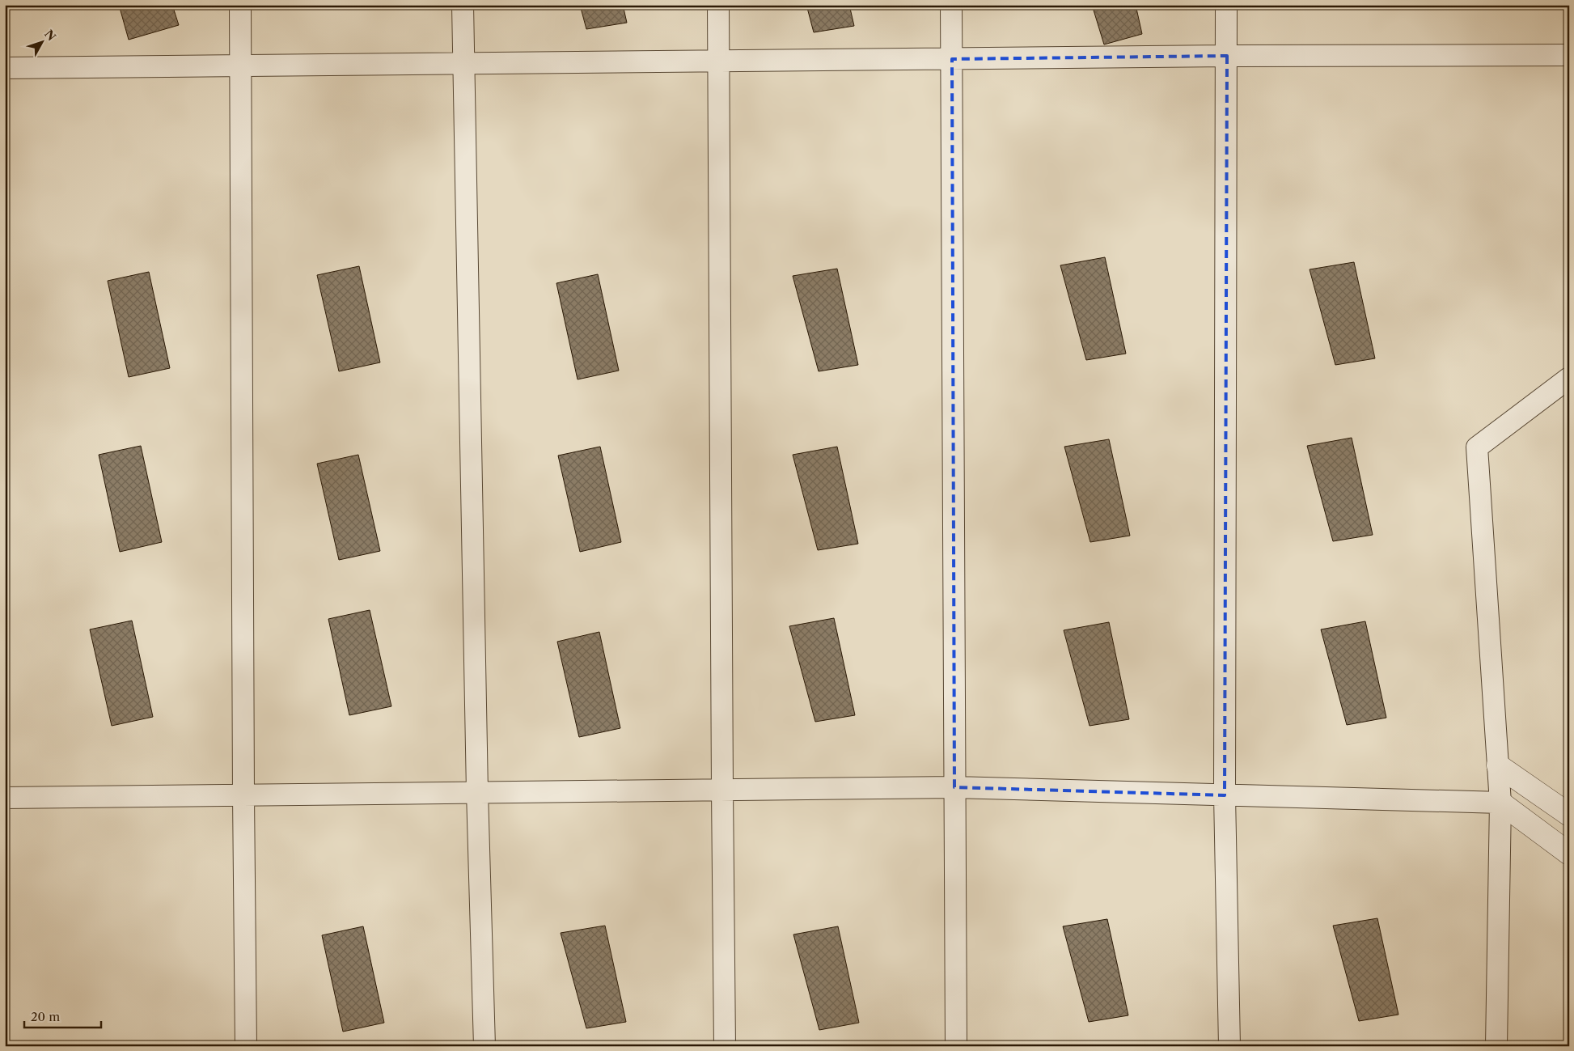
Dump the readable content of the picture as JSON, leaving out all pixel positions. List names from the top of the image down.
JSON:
{
  "scale_bar": "20 m",
  "north": "top right"
}
